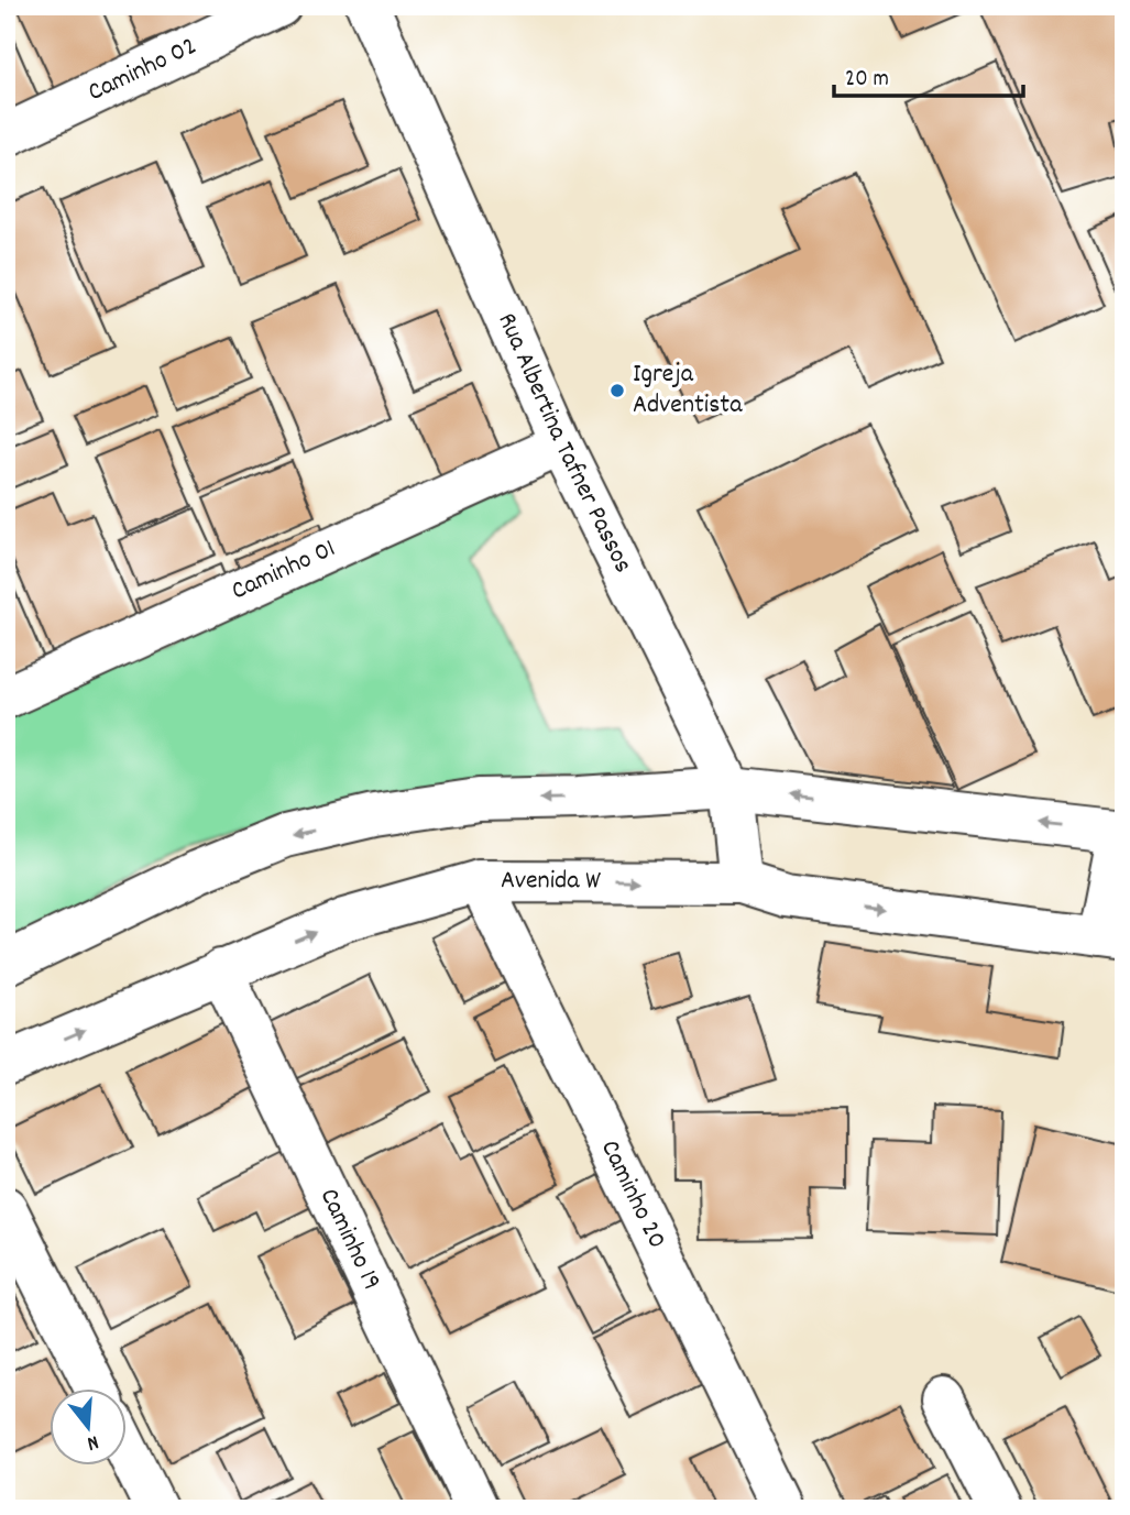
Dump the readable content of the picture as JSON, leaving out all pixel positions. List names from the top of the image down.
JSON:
{
  "streets": {
    "street": [
      "Caminho 02",
      "Rua Albertina Tafner Passos",
      "Caminho 01",
      "Avenida W",
      "Caminho 20",
      "Caminho 19"
    ]
  },
  "crossings": [
    ["Rua Albertina Tafner Passos", "Caminho 01"],
    ["Rua Albertina Tafner Passos", "Avenida W"],
    ["Avenida W", "Caminho 20"],
    ["Avenida W", "Caminho 19"]
  ],
  "places": ["Igreja Adventista"],
  "scale_bar": "20 m",
  "north": "bottom"
}
